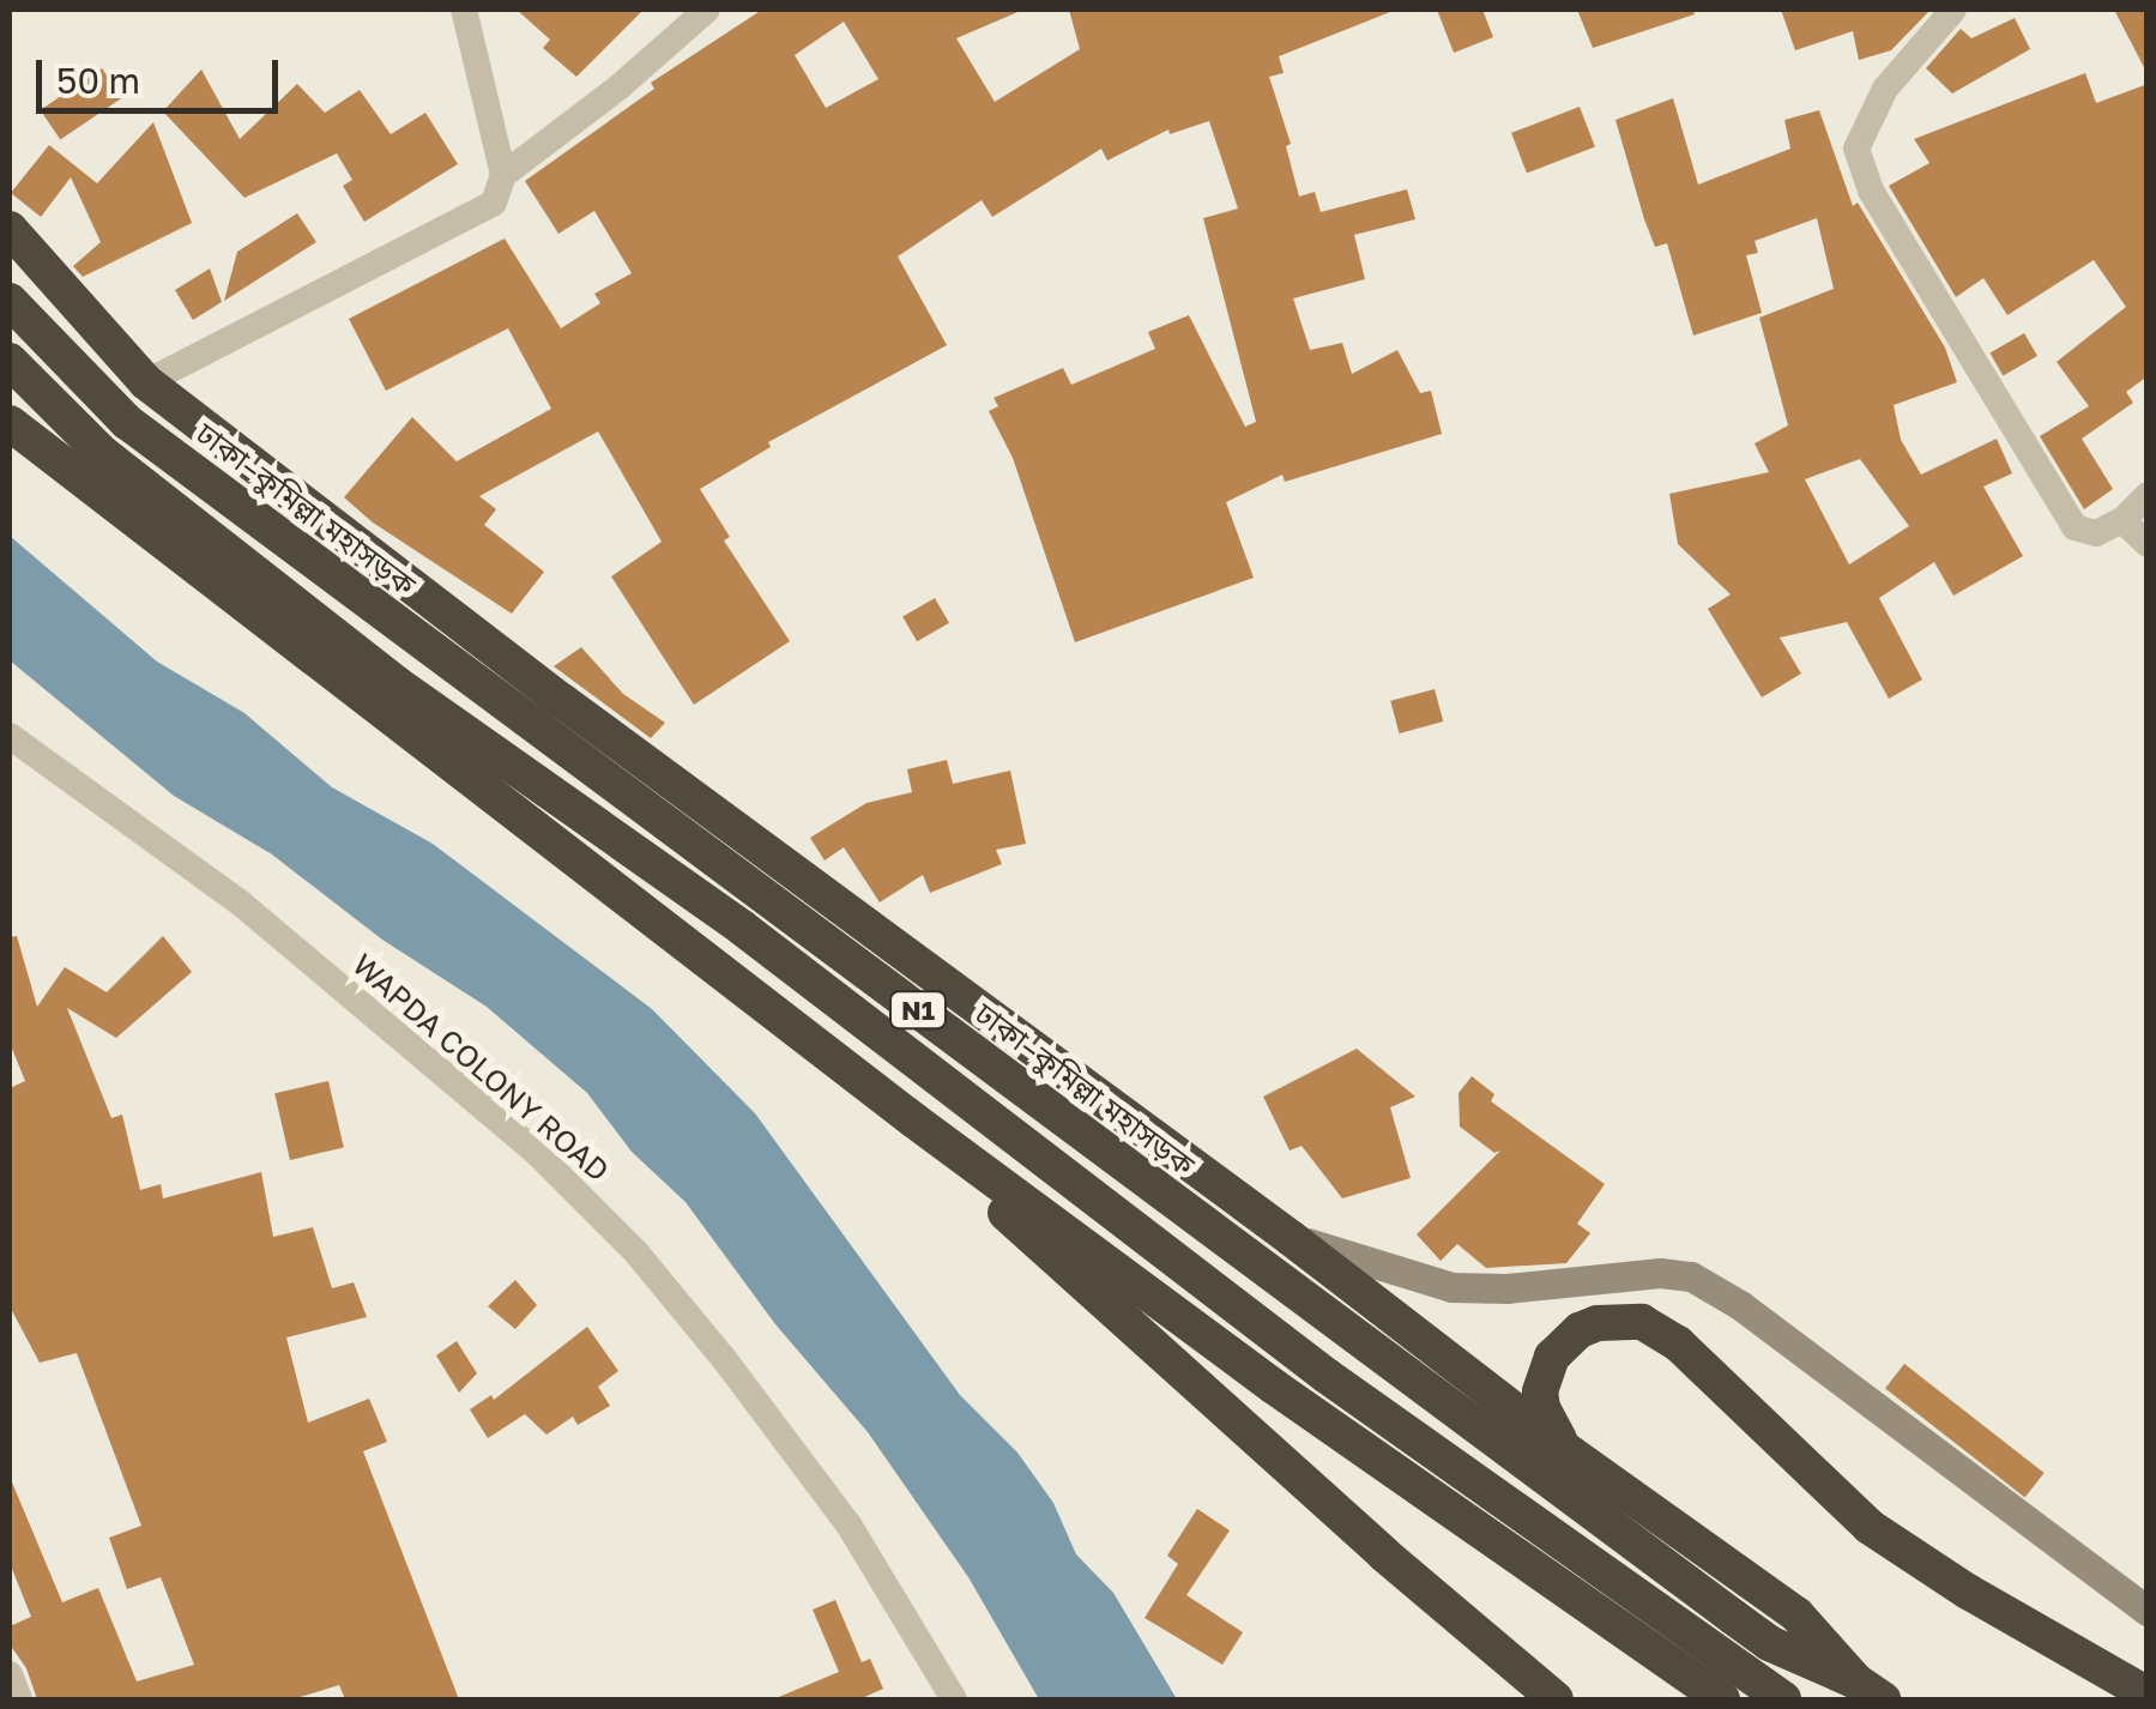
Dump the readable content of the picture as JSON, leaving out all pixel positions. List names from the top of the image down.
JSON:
{
  "streets": {
    "highway": ["ঢাকা–কুমিল্লা মহাসড়ক", "N1"],
    "street": ["WAPDA COLONY ROAD"]
  },
  "scale_bar": "50 m"
}
